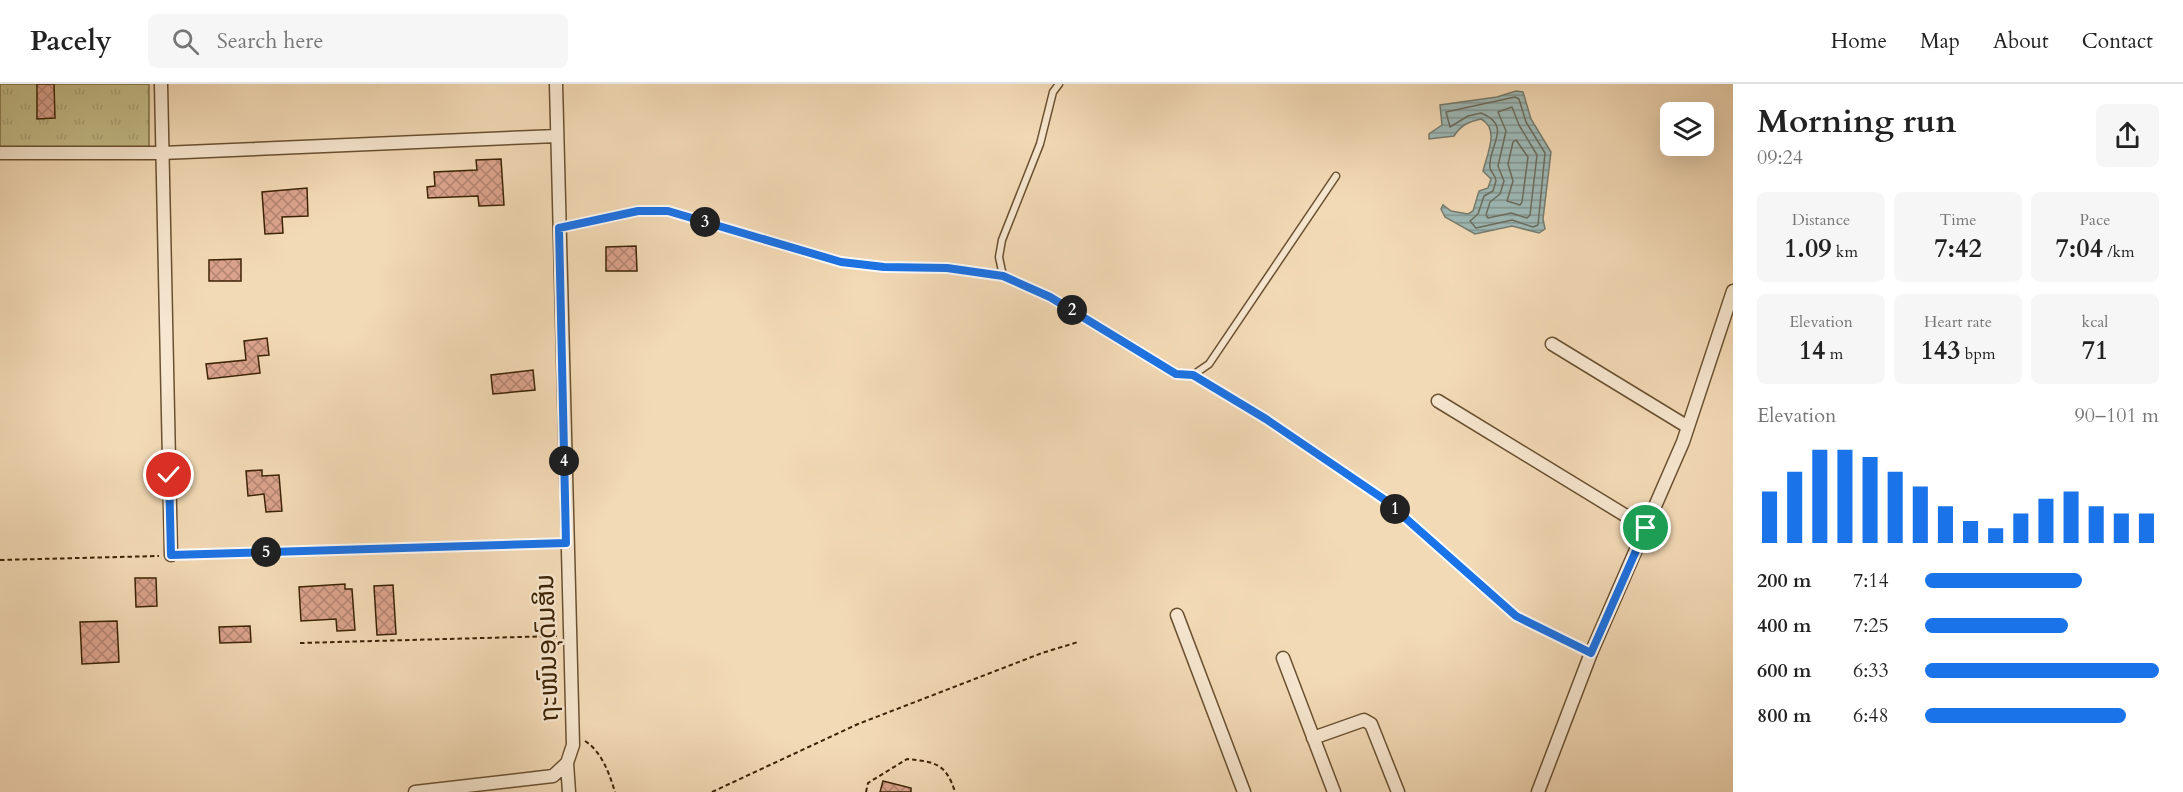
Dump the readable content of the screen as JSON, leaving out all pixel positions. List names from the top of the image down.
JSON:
{
  "streets": {
    "street": ["ຖະໜົນອຸດົມສິນ"]
  },
  "page": {
    "header": "Pacely",
    "search": "Search here",
    "nav": [
      "Home",
      "Map",
      "About",
      "Contact"
    ],
    "heading": ["Morning run", "09:24"],
    "stats": [
      ["Distance", "1.09 km"],
      ["Time", "7:42"],
      ["Pace", "7:04 /km"],
      ["Elevation", "14 m"],
      ["Heart rate", "143 bpm"],
      ["kcal", "71"]
    ],
    "pins": [
      "3",
      "2",
      "4",
      "1",
      "5"
    ],
    "chart": ["Elevation", "90–101 m"],
    "list": [
      {
        "name": "200 m",
        "note": "7:14"
      },
      {
        "name": "400 m",
        "note": "7:25"
      },
      {
        "name": "600 m",
        "note": "6:33"
      },
      {
        "name": "800 m",
        "note": "6:48"
      }
    ]
  }
}
